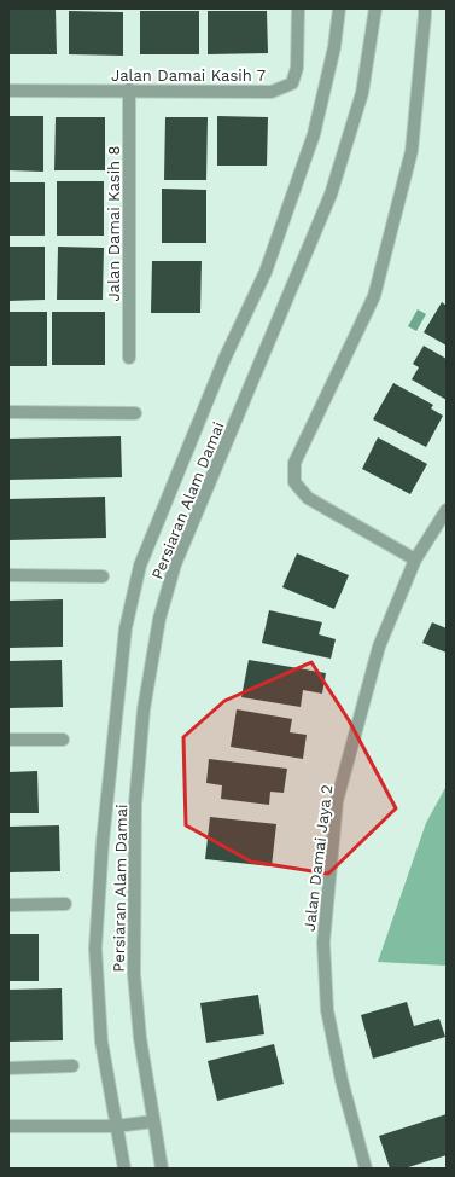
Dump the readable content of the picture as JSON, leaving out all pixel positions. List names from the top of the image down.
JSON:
{
  "streets": {
    "street": [
      "Jalan Damai Kasih 7",
      "Jalan Damai Kasih 8",
      "Persiaran Alam Damai",
      "Jalan Damai Jaya 2"
    ]
  },
  "crossings": [
    ["Jalan Damai Kasih 7", "Jalan Damai Kasih 8"]
  ]
}
